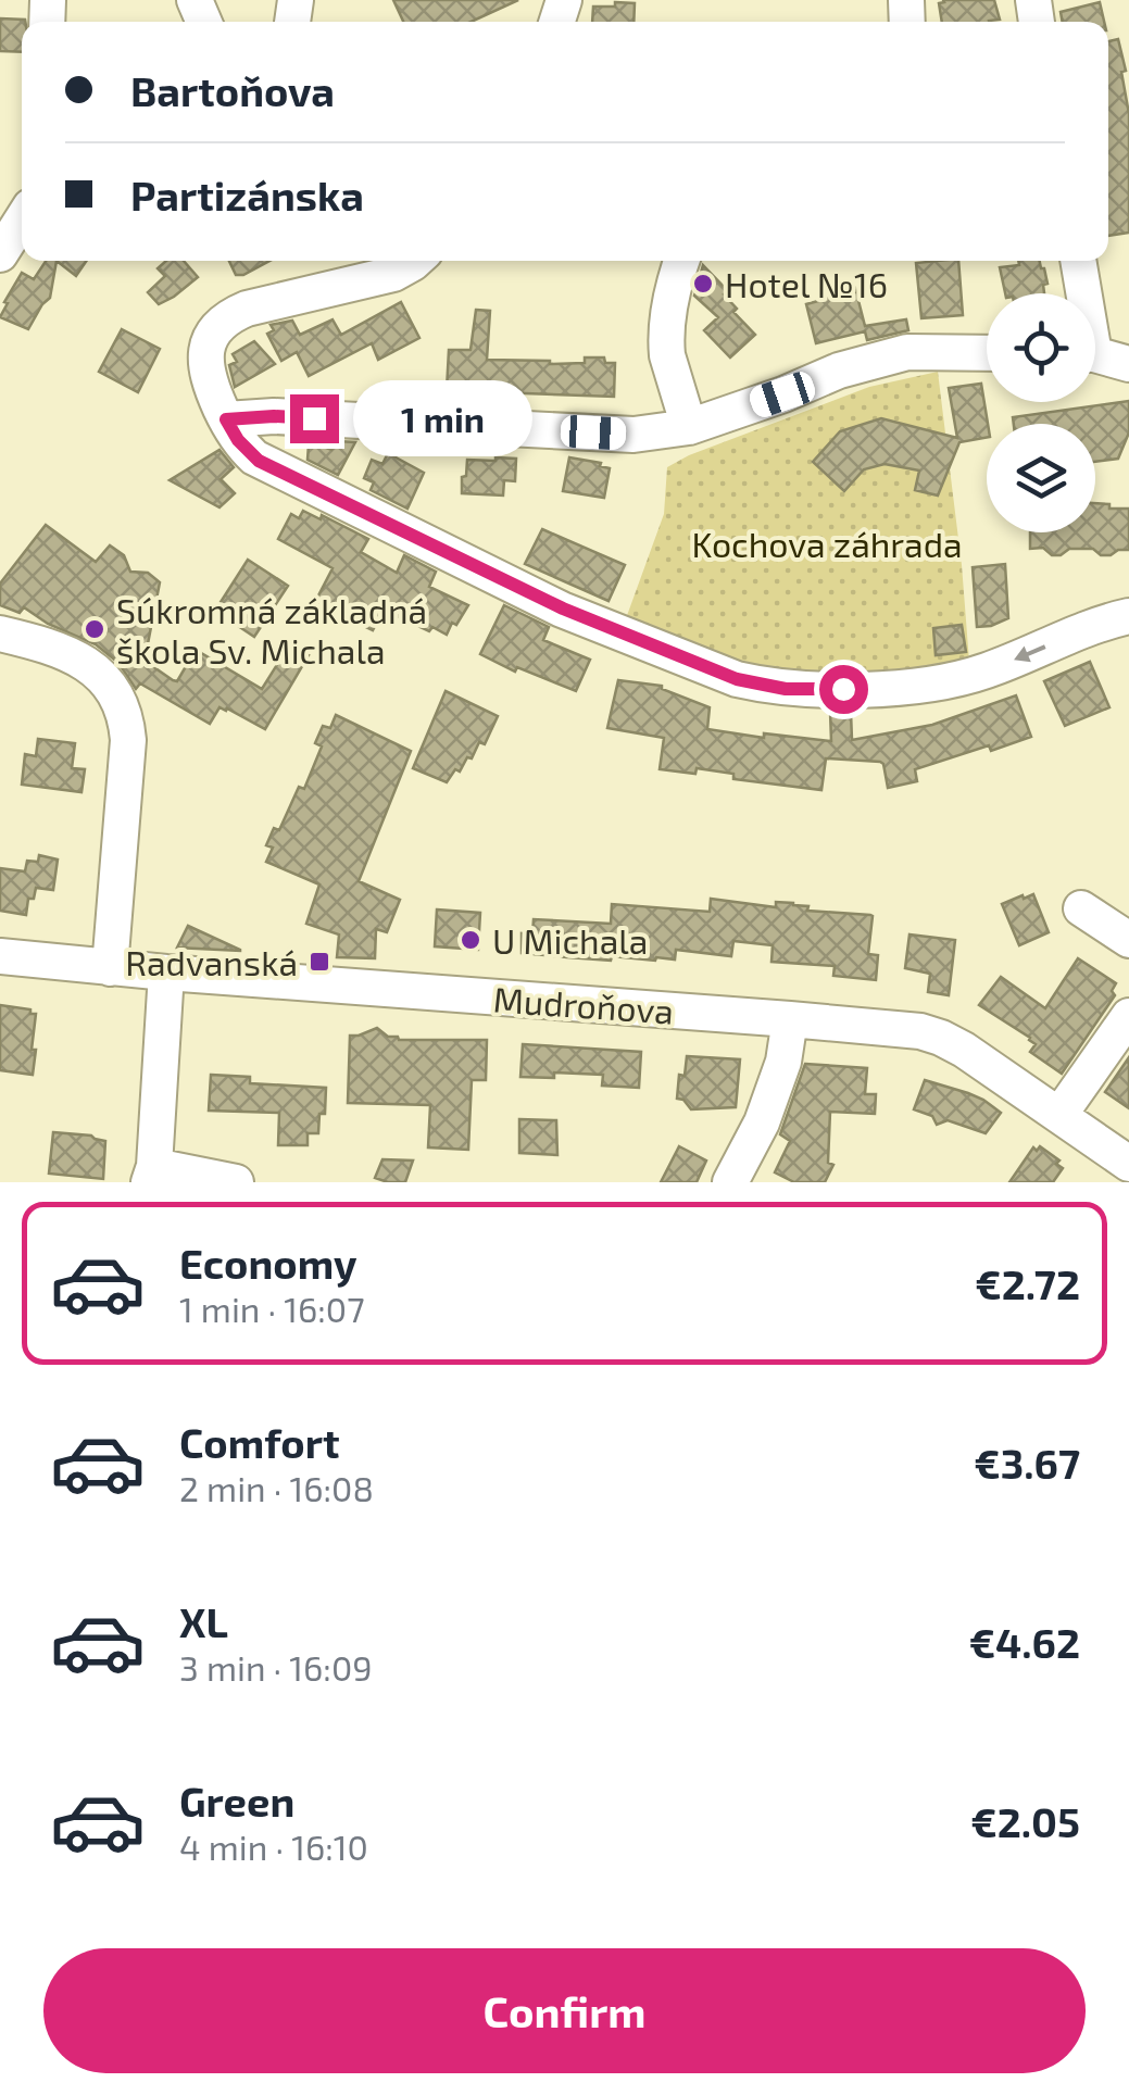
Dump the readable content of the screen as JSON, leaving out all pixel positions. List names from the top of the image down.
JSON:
{
  "streets": {
    "street": ["Mudroňova"]
  },
  "parks": ["Kochova záhrada"],
  "places": {
    "other": ["Hotel №16", "Súkromná základná škola Sv. Michala", "U Michala"],
    "transit": ["Radvanská"]
  },
  "page": {
    "banner": ["Bartoňova", "Partizánska"],
    "bubble": "1 min",
    "list": [
      {
        "name": "Economy",
        "note": "1 min · 16:07",
        "value": "€2.72"
      },
      {
        "name": "Comfort",
        "note": "2 min · 16:08",
        "value": "€3.67"
      },
      {
        "name": "XL",
        "note": "3 min · 16:09",
        "value": "€4.62"
      },
      {
        "name": "Green",
        "note": "4 min · 16:10",
        "value": "€2.05"
      }
    ],
    "buttons": "Confirm"
  }
}
